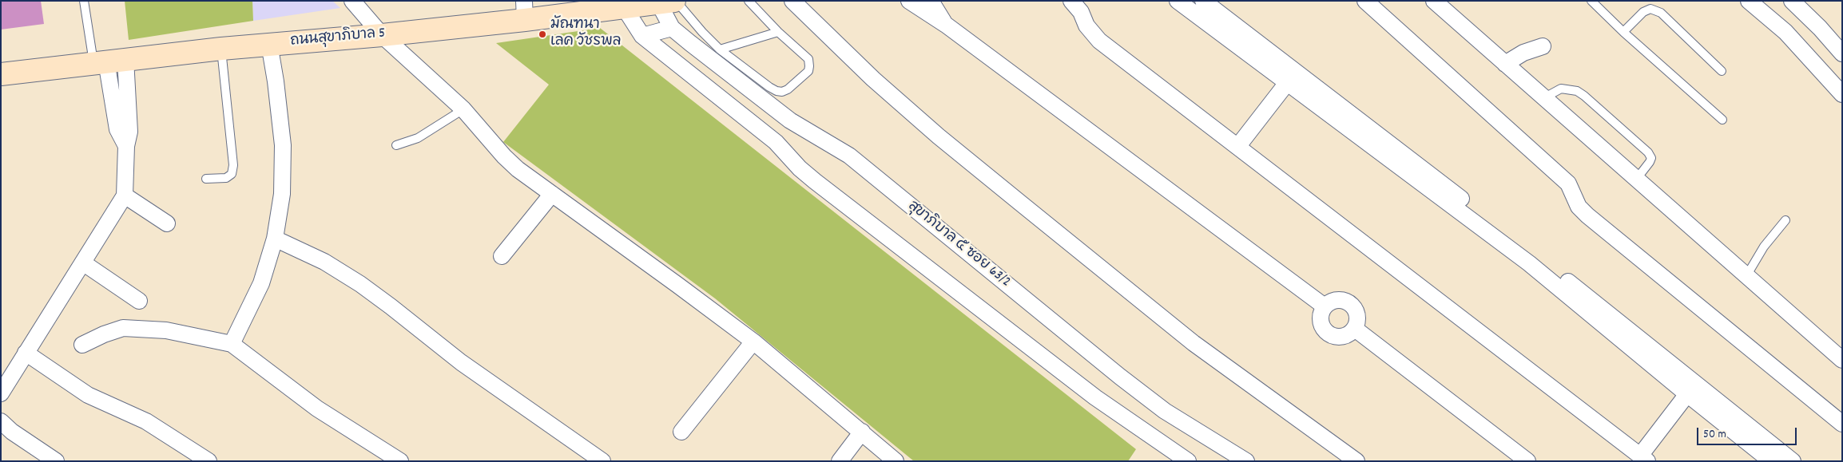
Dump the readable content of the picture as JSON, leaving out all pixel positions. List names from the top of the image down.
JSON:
{
  "streets": {
    "main road": ["ถนนสุขาภิบาล 5"],
    "street": ["สุขาภิบาล ๕ ซอย 63/2"]
  },
  "places": ["มัณฑนา เลค วัชรพล"],
  "scale_bar": "50 m"
}
